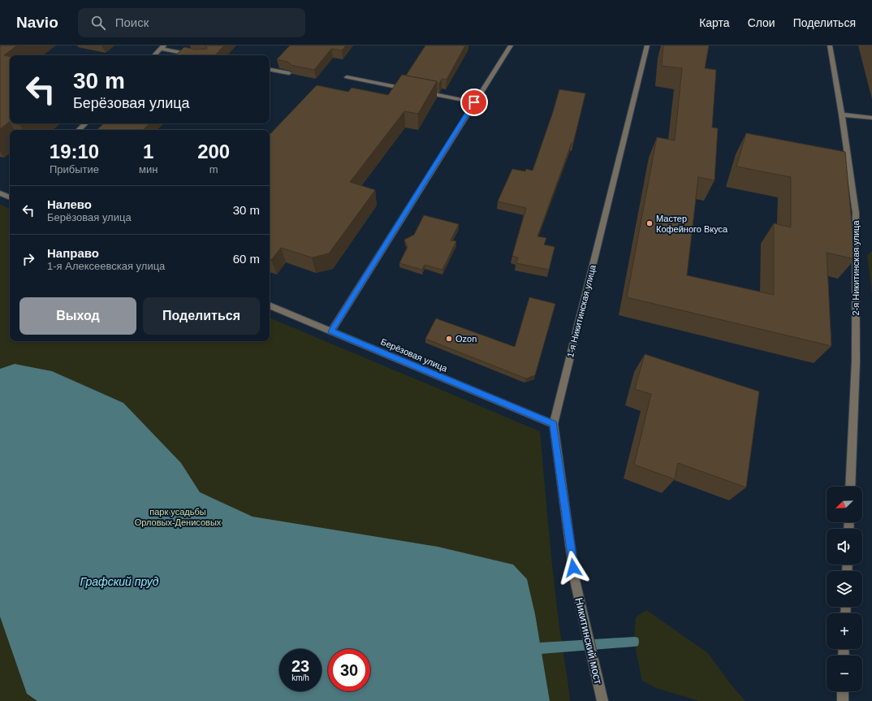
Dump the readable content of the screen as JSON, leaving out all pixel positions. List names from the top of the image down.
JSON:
{
  "streets": {
    "street": [
      "2-я Никитинская улица",
      "1-я Никитинская улица",
      "Берёзовая улица",
      "Никитинский мост"
    ]
  },
  "crossings": [
    ["1-я Никитинская улица", "Берёзовая улица"],
    ["1-я Никитинская улица", "Никитинский мост"]
  ],
  "water": ["Графский пруд"],
  "parks": ["парк усадьбы Орловых-Денисовых"],
  "places": ["Мастер Кофейного Вкуса", "Ozon"],
  "north": "bottom left",
  "page": {
    "header": "Navio",
    "search": "Поиск",
    "nav": ["Карта", "Слои", "Поделиться"],
    "turn": ["30 m", "Берёзовая улица"],
    "eta": [
      "19:10",
      "Прибытие",
      "1",
      "мин",
      "200",
      "m"
    ],
    "list": [
      {
        "name": "Налево",
        "note": "Берёзовая улица",
        "value": "30 m"
      },
      {
        "name": "Направо",
        "note": "1-я Алексеевская улица",
        "value": "60 m"
      }
    ],
    "buttons": ["Выход", "Поделиться"],
    "map_buttons": ["+", "−"],
    "speed": "23 km/h",
    "limit": "30"
  }
}
